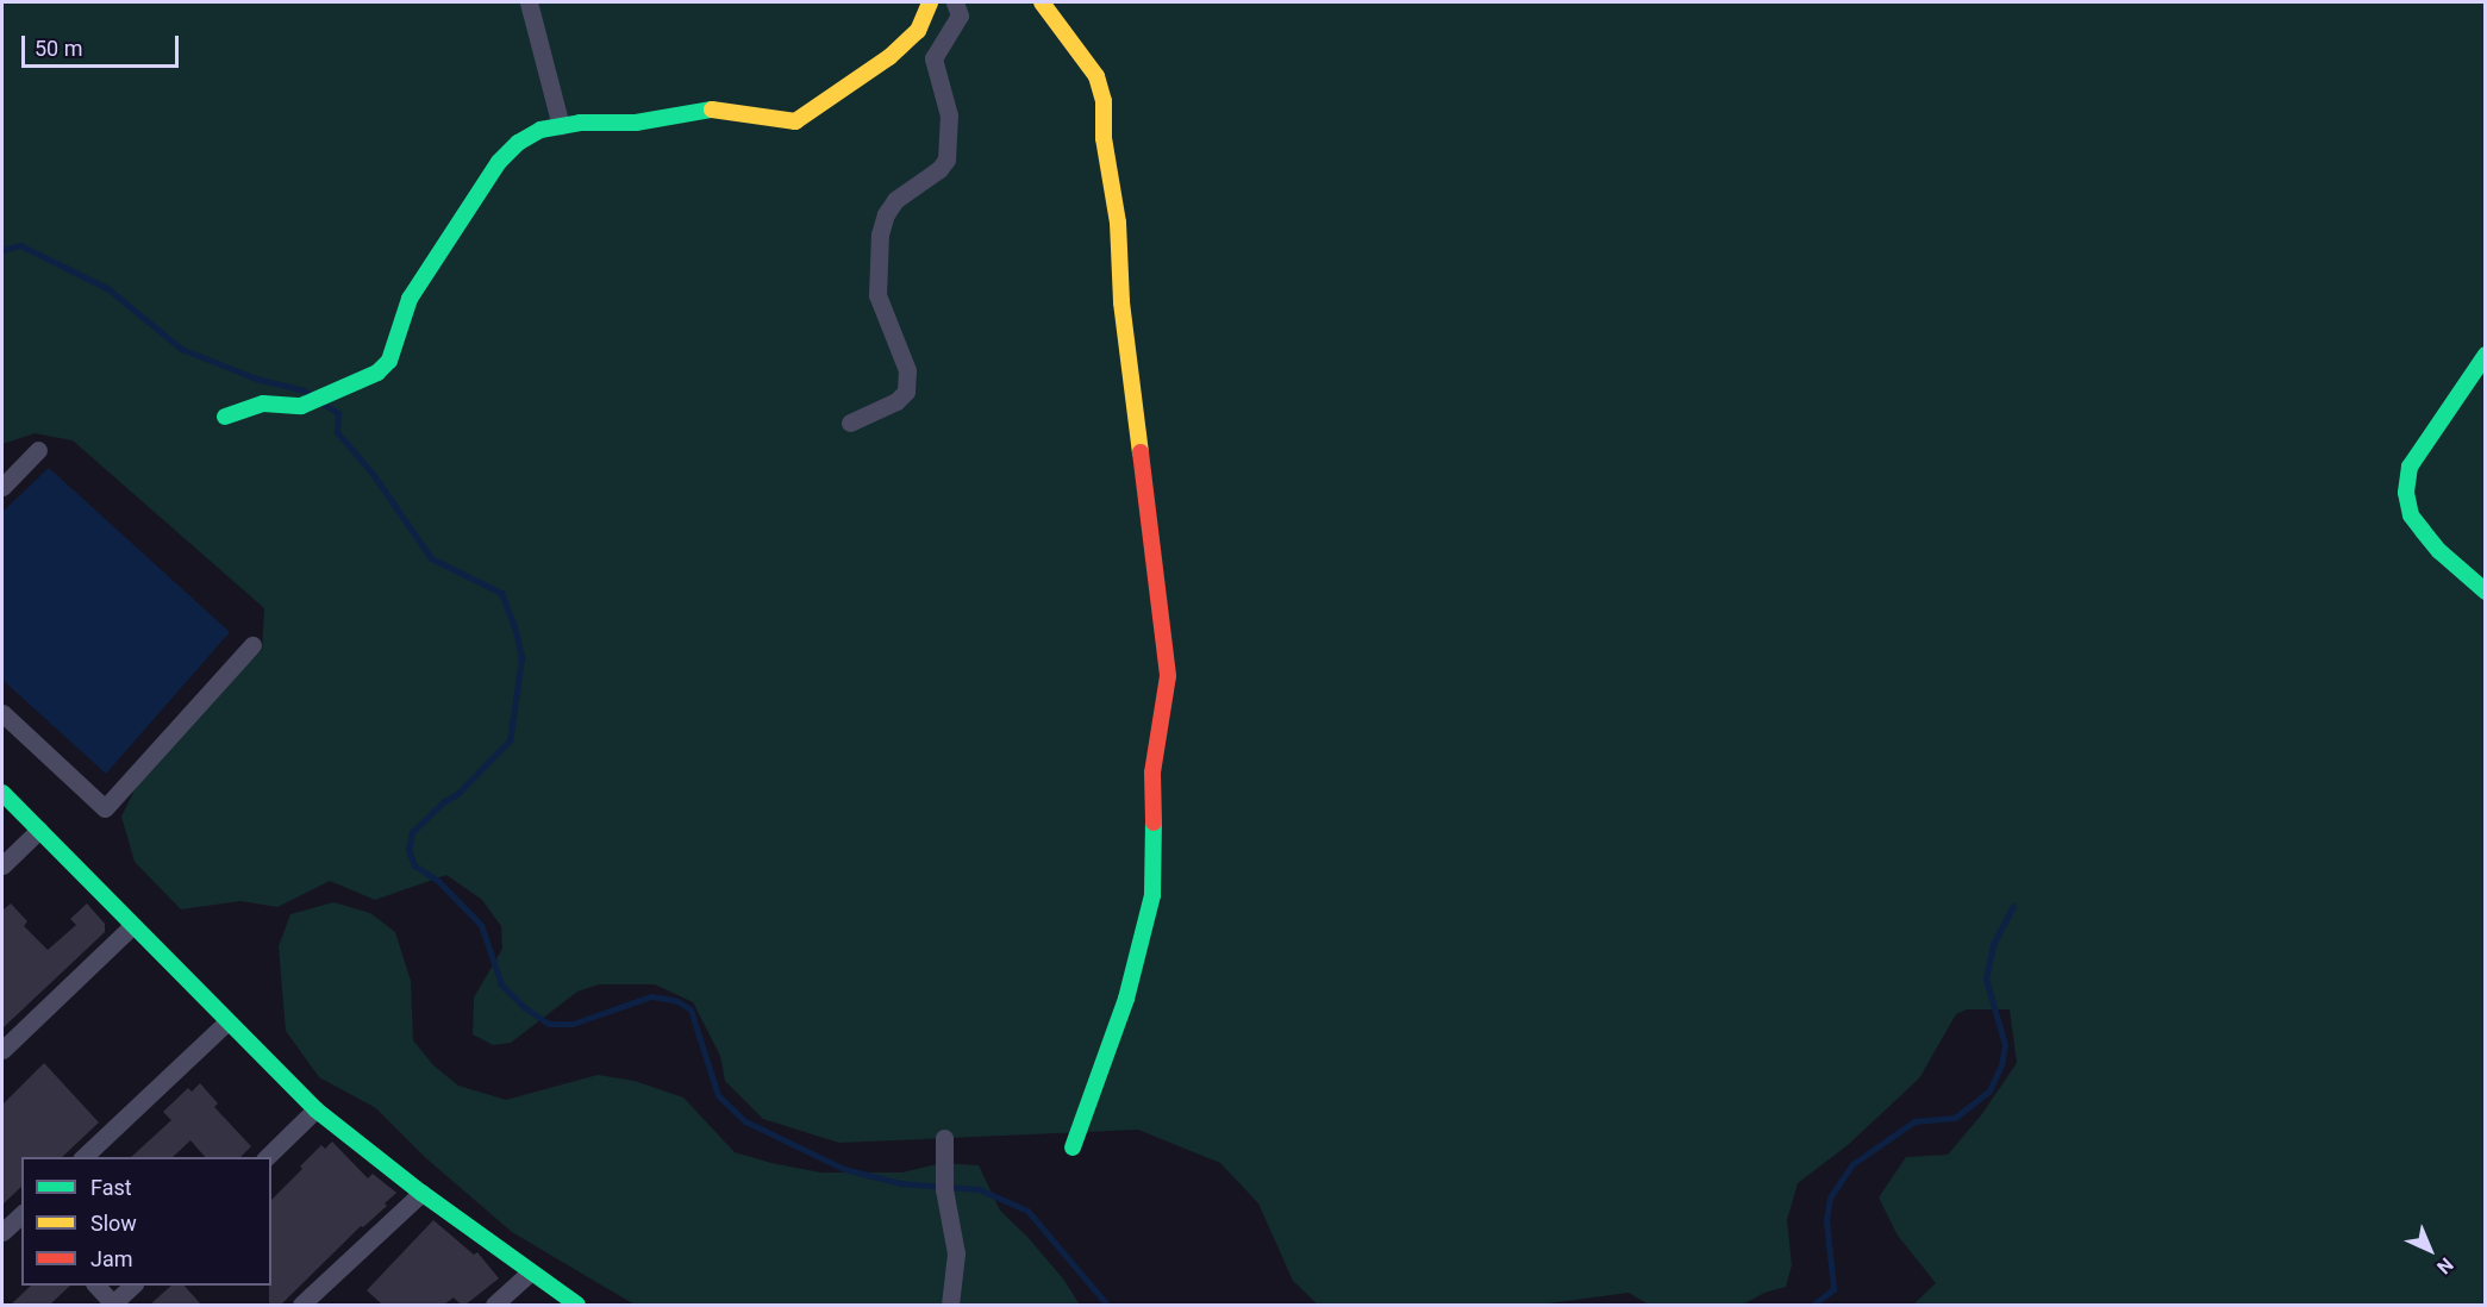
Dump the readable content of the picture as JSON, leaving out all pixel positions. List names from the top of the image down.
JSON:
{
  "legend": ["Fast", "Slow", "Jam"],
  "scale_bar": "50 m",
  "north": "bottom right"
}
